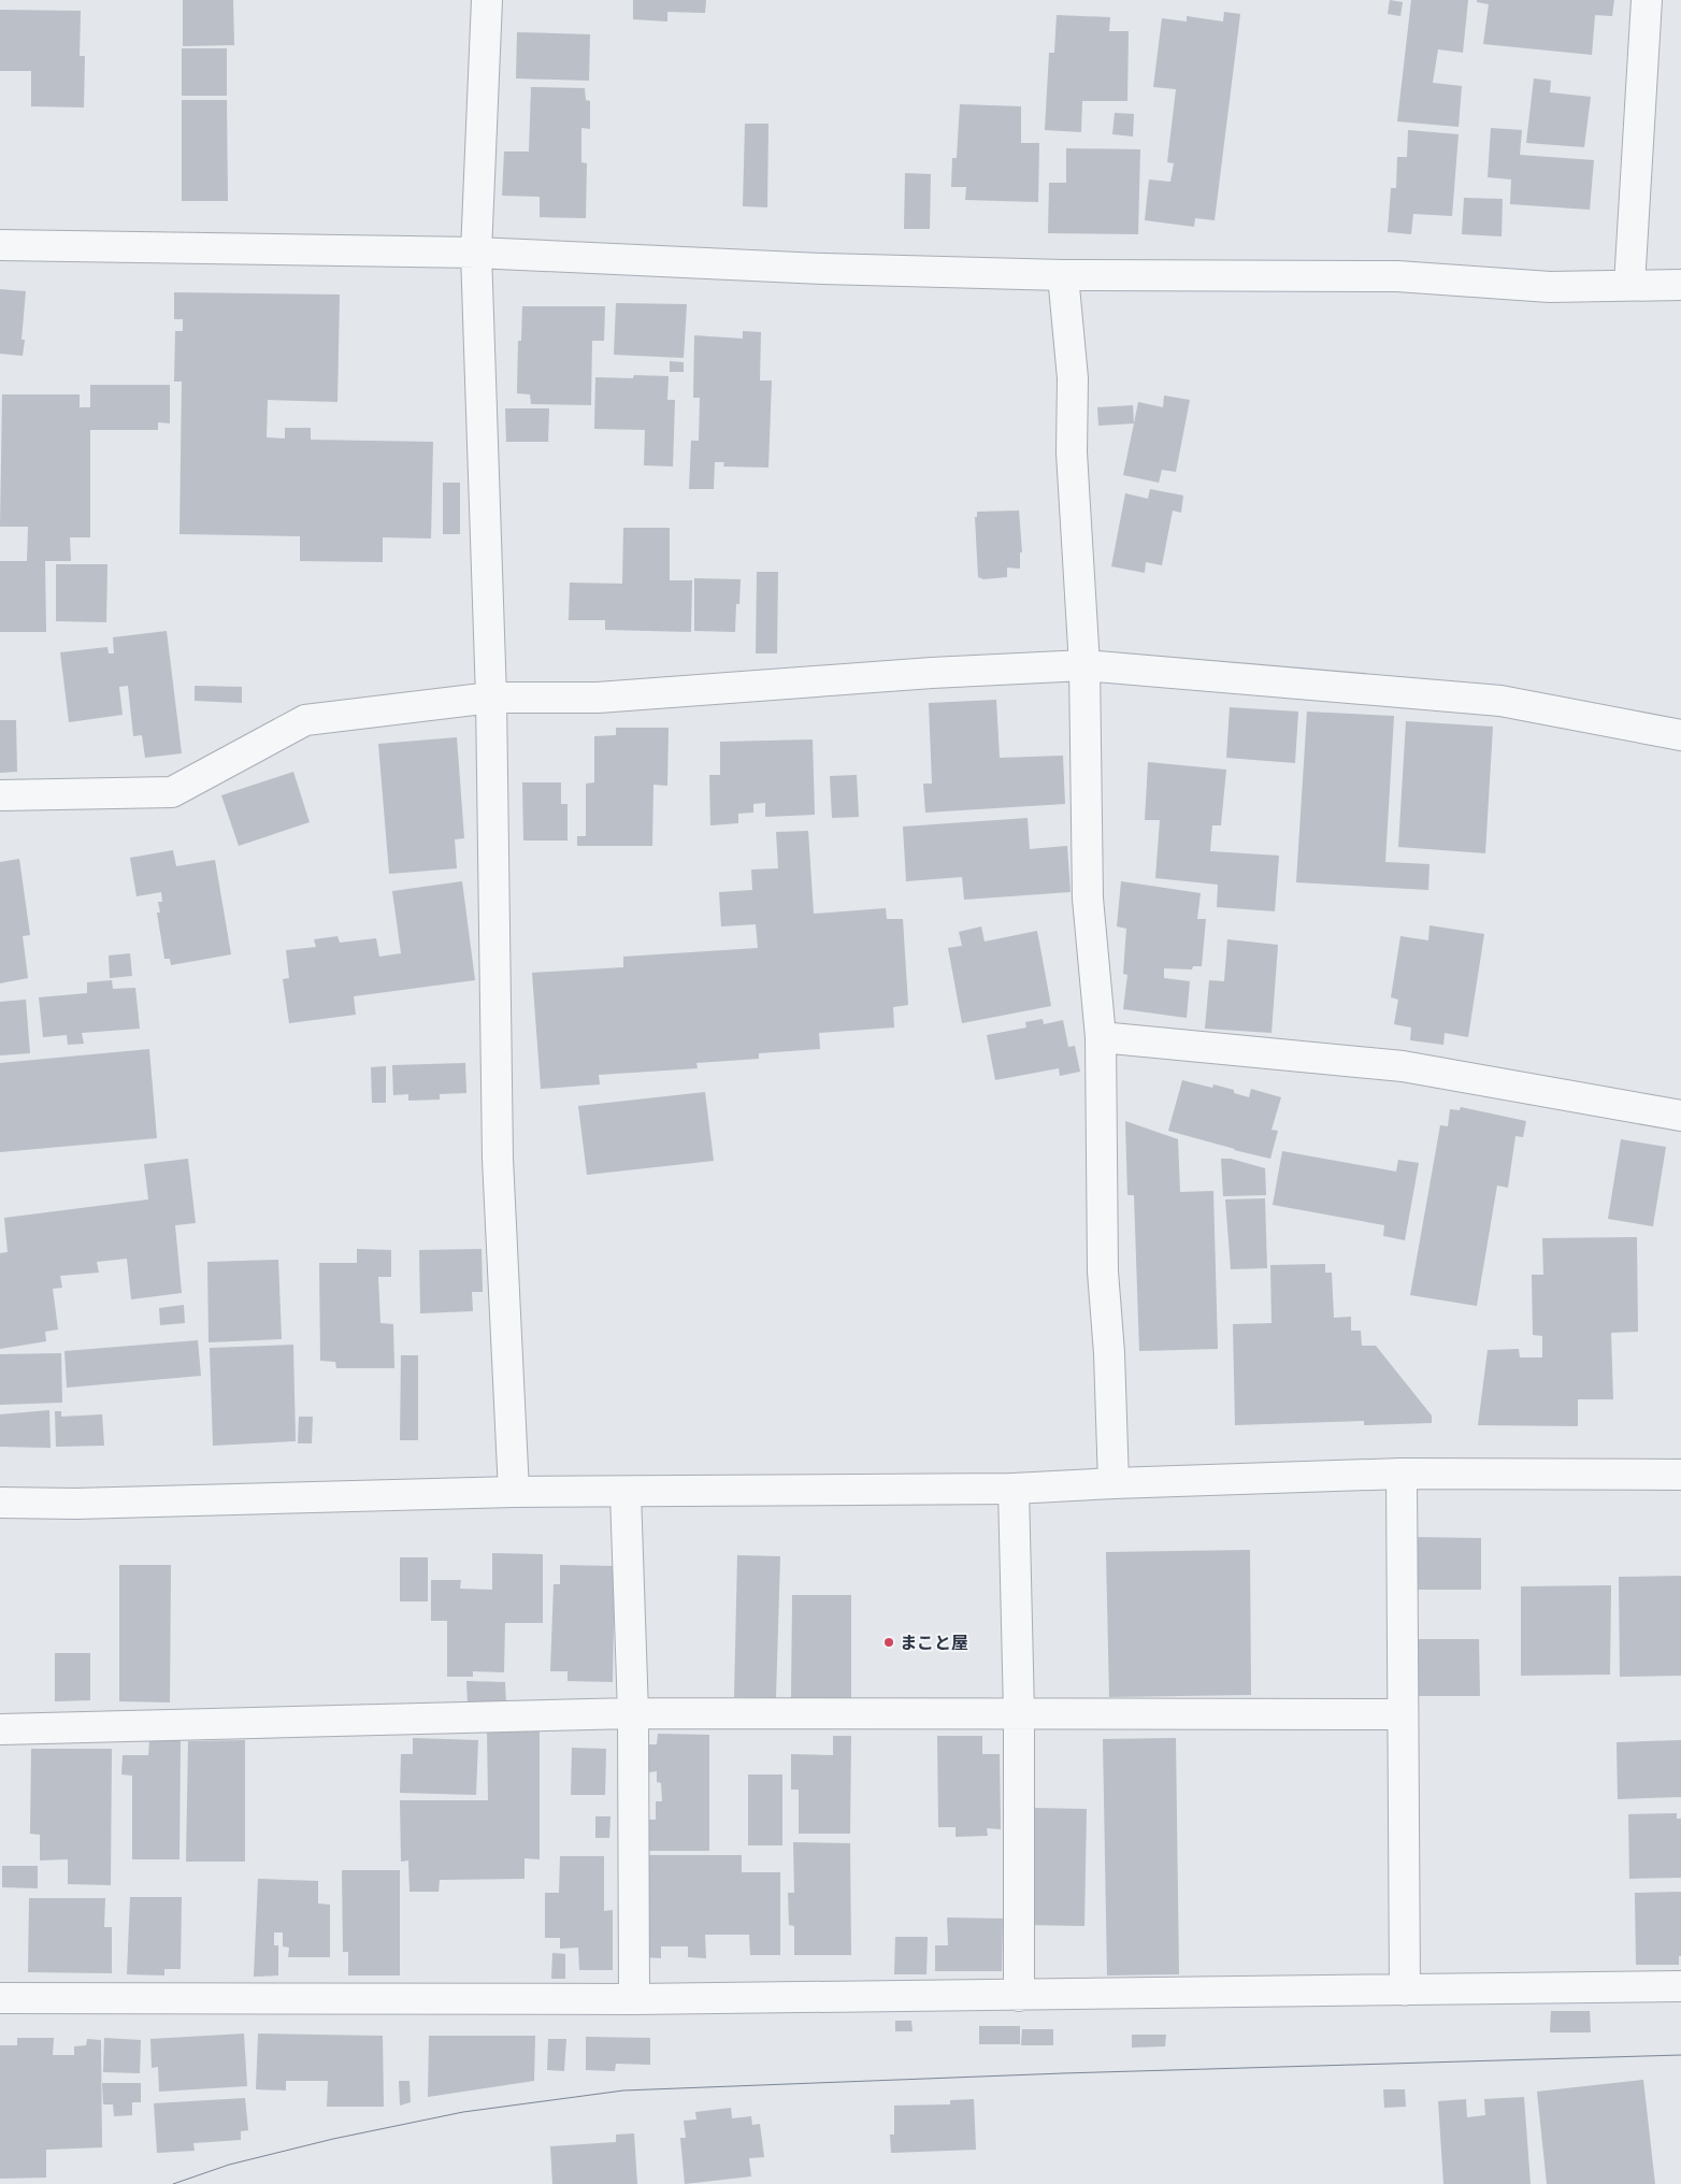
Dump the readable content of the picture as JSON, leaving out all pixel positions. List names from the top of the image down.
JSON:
{
  "places": ["まこと屋"]
}
